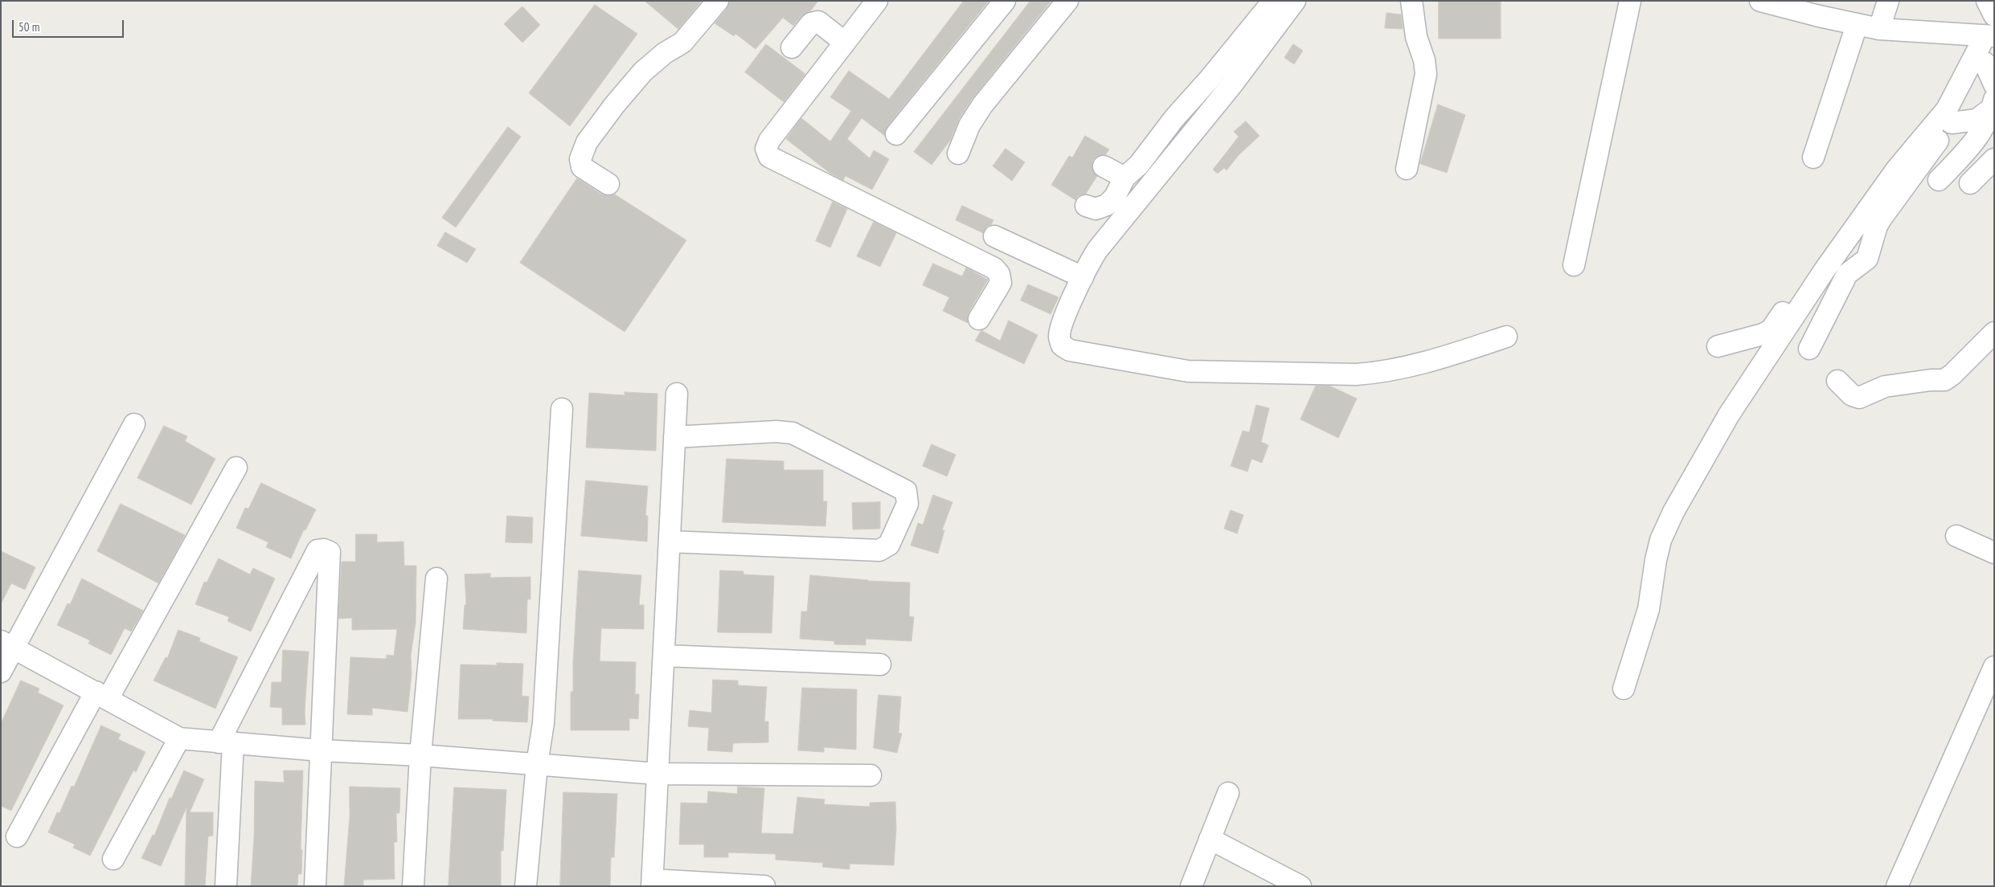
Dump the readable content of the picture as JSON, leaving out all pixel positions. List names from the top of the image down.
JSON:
{
  "scale_bar": "50 m"
}
